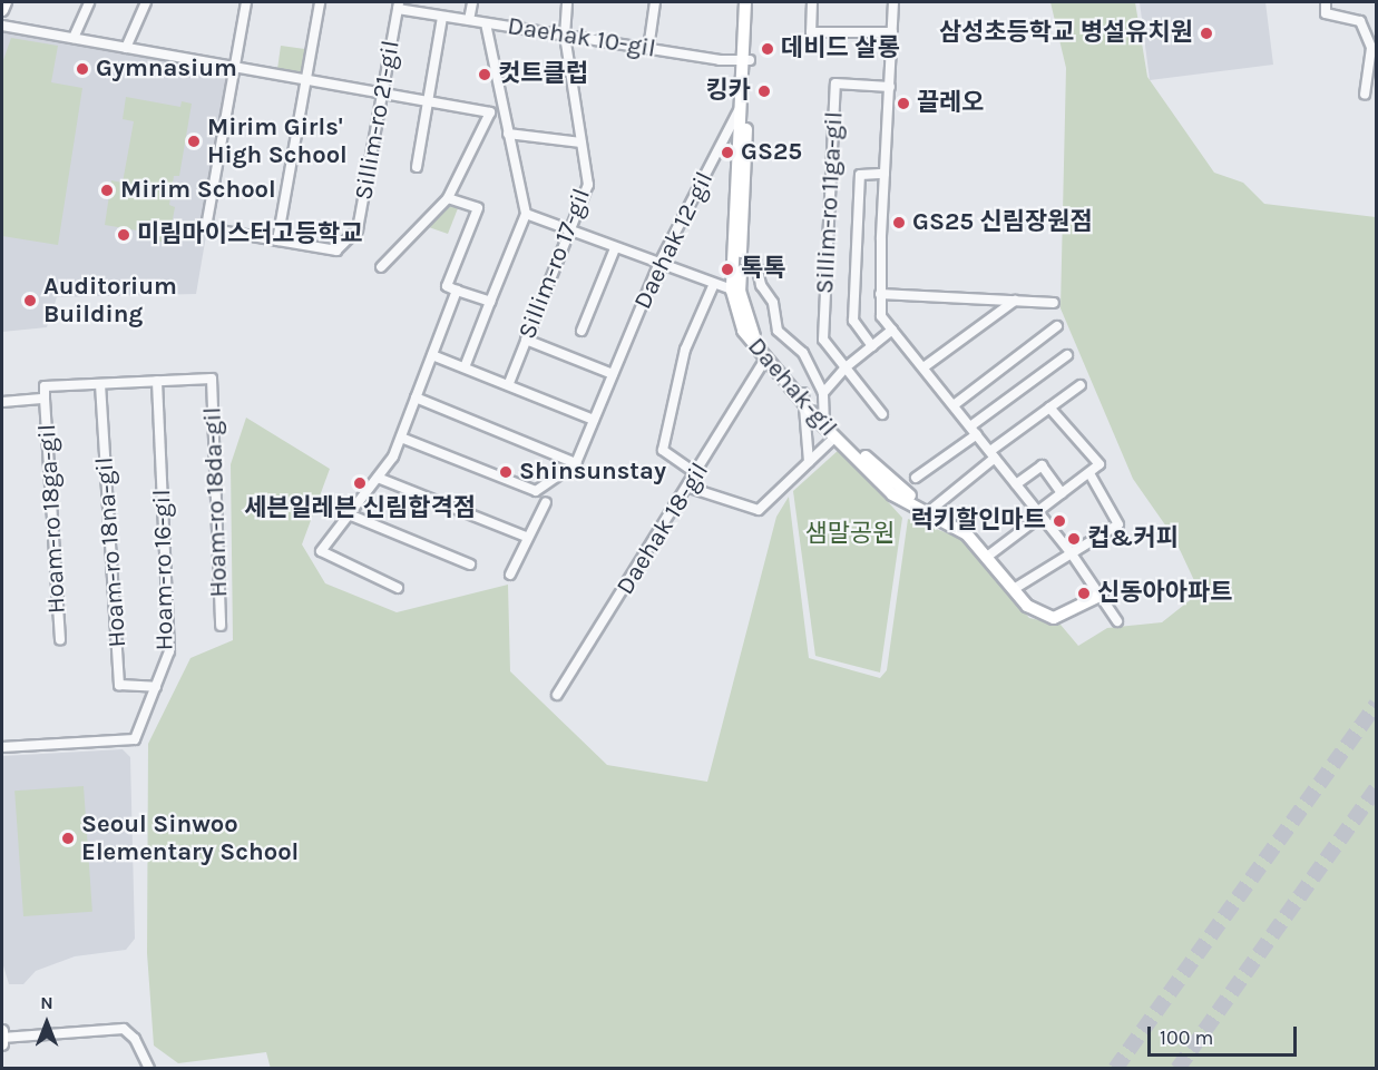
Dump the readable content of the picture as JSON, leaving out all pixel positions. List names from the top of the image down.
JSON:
{
  "streets": {
    "street": [
      "Daehak 10-gil",
      "Sillim-ro 21-gil",
      "Sillim-ro 11ga-gil",
      "Daehak 12-gil",
      "Sillim-ro 17-gil",
      "Daehak-gil",
      "Hoam-ro 18da-gil",
      "Hoam-ro 18ga-gil",
      "Daehak 18-gil",
      "Hoam-ro 18na-gil",
      "Hoam-ro 16-gil"
    ]
  },
  "crossings": [
    ["Daehak 10-gil", "Sillim-ro 21-gil"],
    ["Daehak 10-gil", "Sillim-ro 17-gil"],
    ["Daehak 10-gil", "Daehak-gil"],
    ["Daehak 12-gil", "Daehak-gil"],
    ["Daehak-gil", "Daehak 18-gil"],
    ["Hoam-ro 18da-gil", "Hoam-ro 16-gil"],
    ["Hoam-ro 18na-gil", "Hoam-ro 16-gil"]
  ],
  "parks": ["샘말공원"],
  "places": [
    "삼성초등학교 병설유치원",
    "데비드 살롱",
    "Gymnasium",
    "컷트클럽",
    "킹카",
    "끌레오",
    "Mirim Girls' High School",
    "GS25",
    "Mirim School",
    "GS25 신림장원점",
    "미림마이스터고등학교",
    "톡톡",
    "Auditorium Building",
    "Shinsunstay",
    "세븐일레븐 신림합격점",
    "럭키할인마트",
    "컵&커피",
    "신동아아파트",
    "Seoul Sinwoo Elementary School"
  ],
  "scale_bar": "100 m",
  "north": "top"
}
